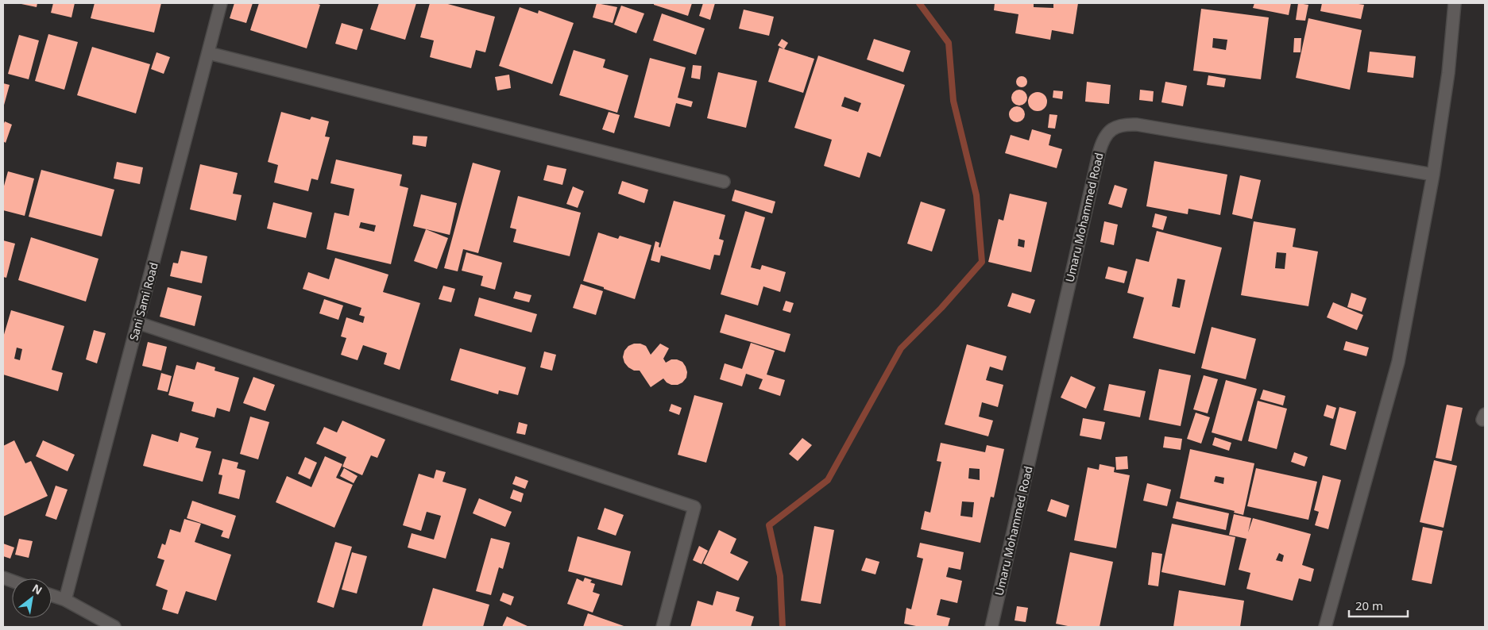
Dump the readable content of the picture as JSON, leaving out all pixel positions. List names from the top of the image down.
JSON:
{
  "streets": {
    "street": ["Umaru Mohammed Road", "Sani Sami Road"]
  },
  "scale_bar": "20 m",
  "north": "top right"
}
